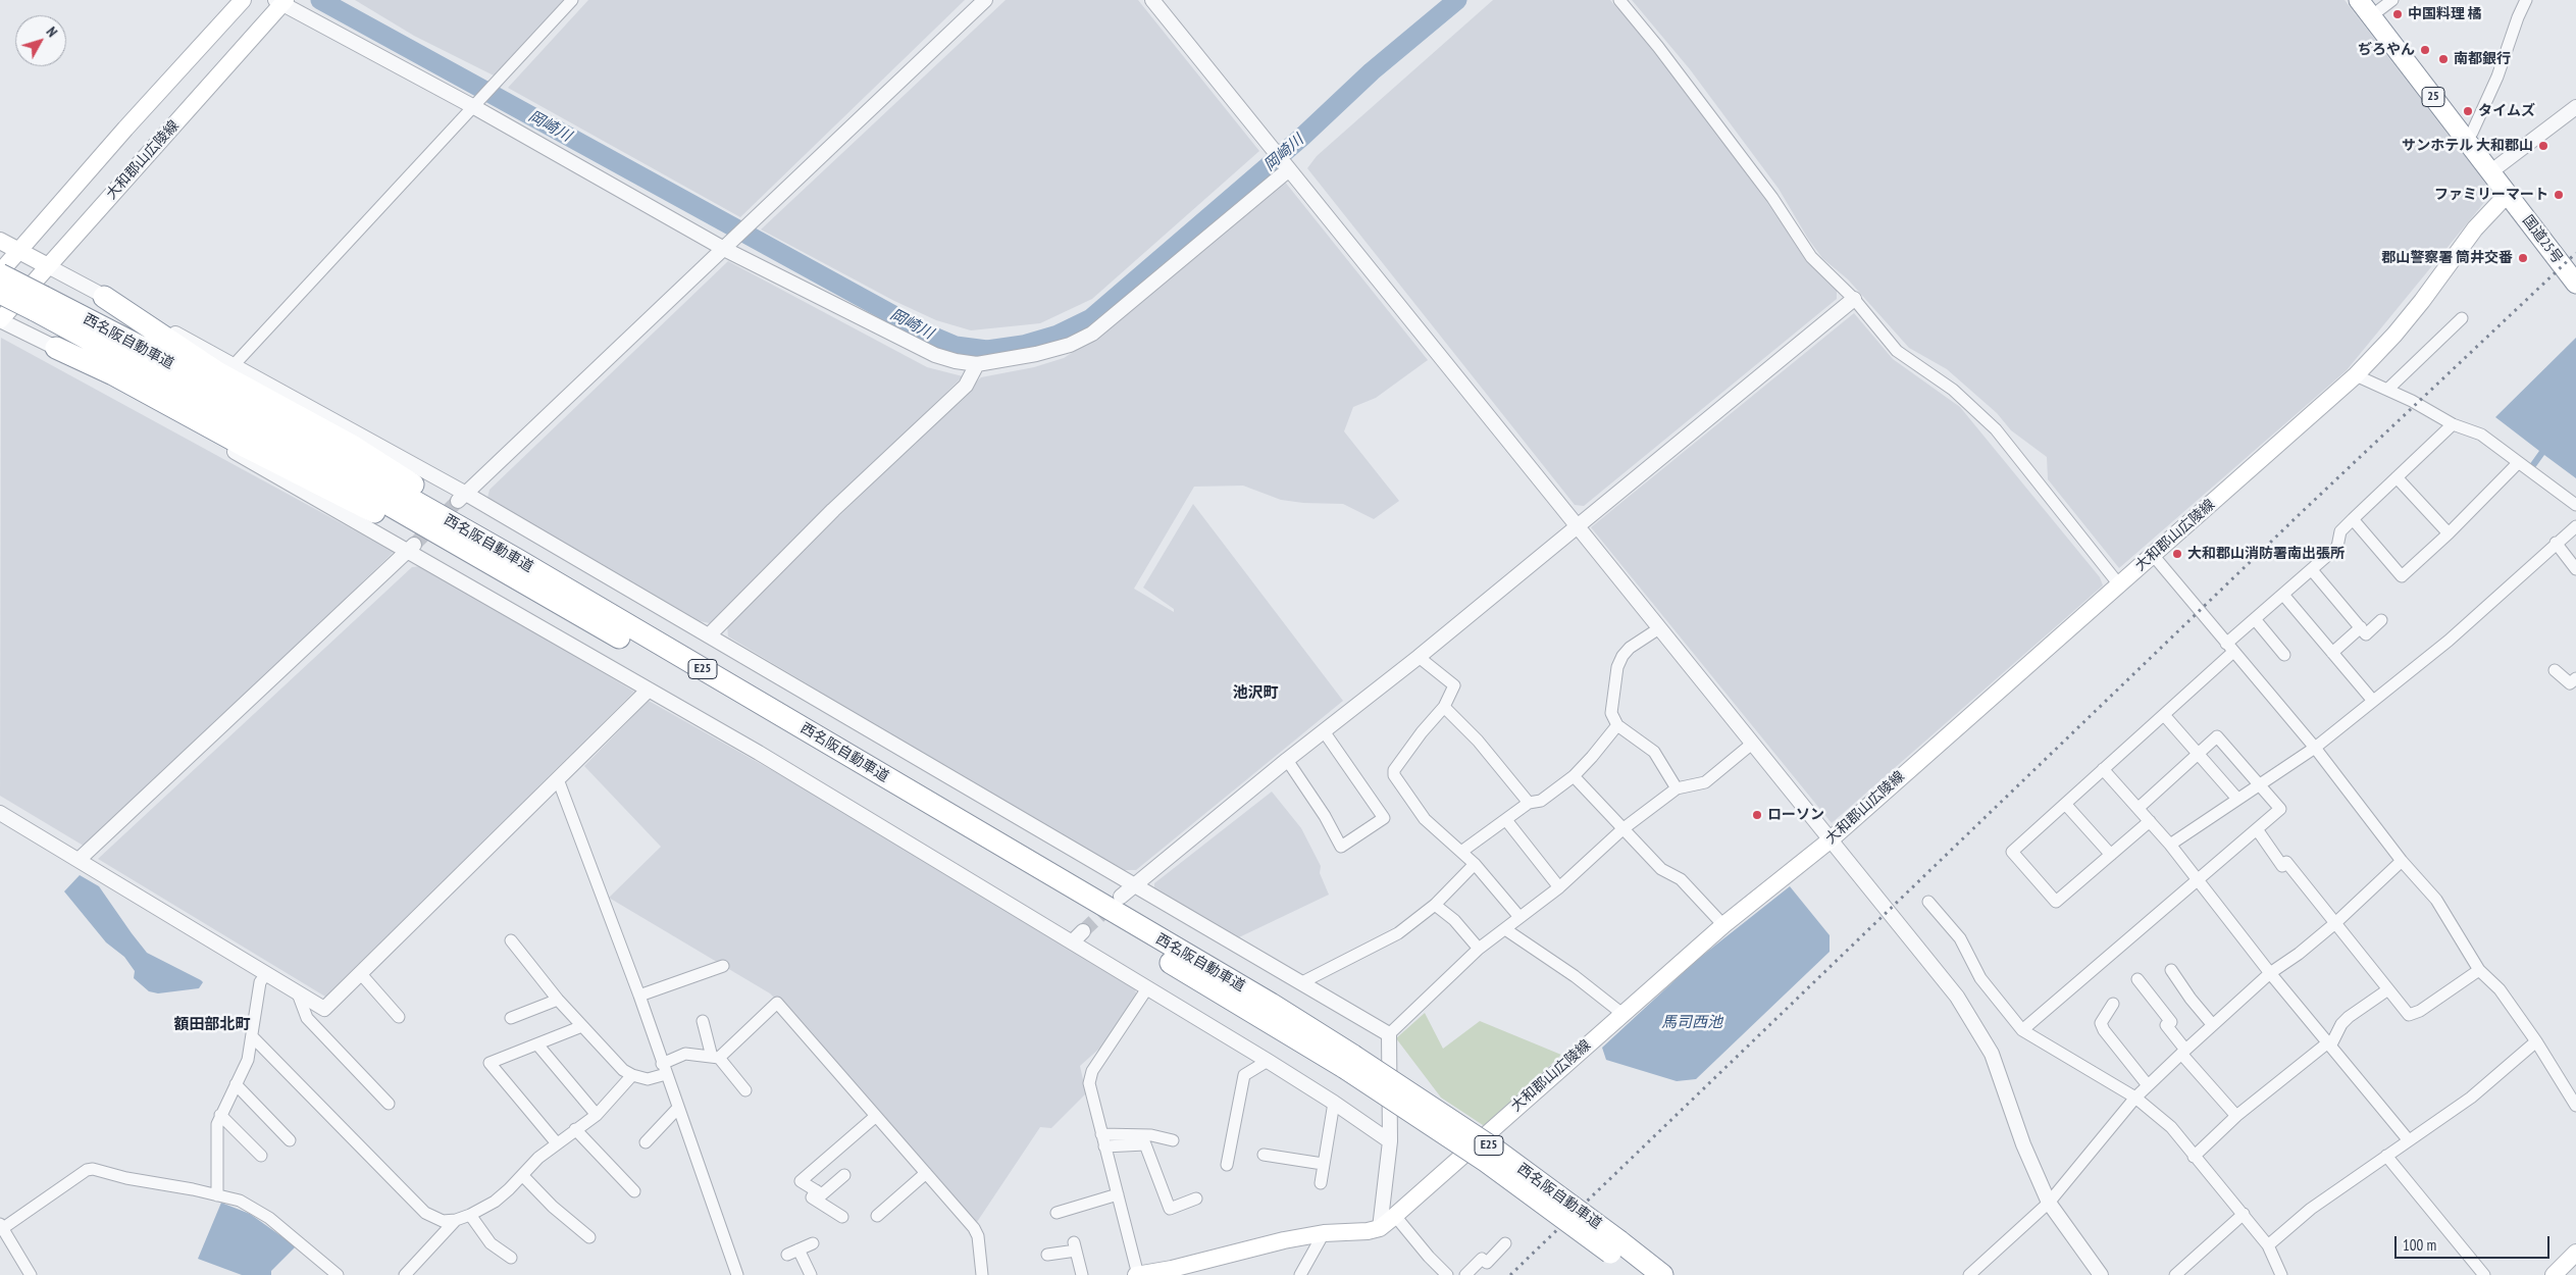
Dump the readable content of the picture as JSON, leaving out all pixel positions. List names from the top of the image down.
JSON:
{
  "streets": {
    "highway": [
      "25",
      "国道25号",
      "西名阪自動車道",
      "E25"
    ],
    "main road": ["大和郡山広陵線"]
  },
  "crossings": [
    ["大和郡山広陵線", "国道25号"]
  ],
  "districts": ["池沢町", "額田部北町"],
  "water": ["岡崎川", "馬司西池"],
  "places": [
    "中国料理 橘",
    "ぢろやん",
    "南都銀行",
    "タイムズ",
    "サンホテル 大和郡山",
    "ファミリーマート",
    "郡山警察署 筒井交番",
    "大和郡山消防署南出張所",
    "ローソン"
  ],
  "scale_bar": "100 m",
  "north": "top right"
}
